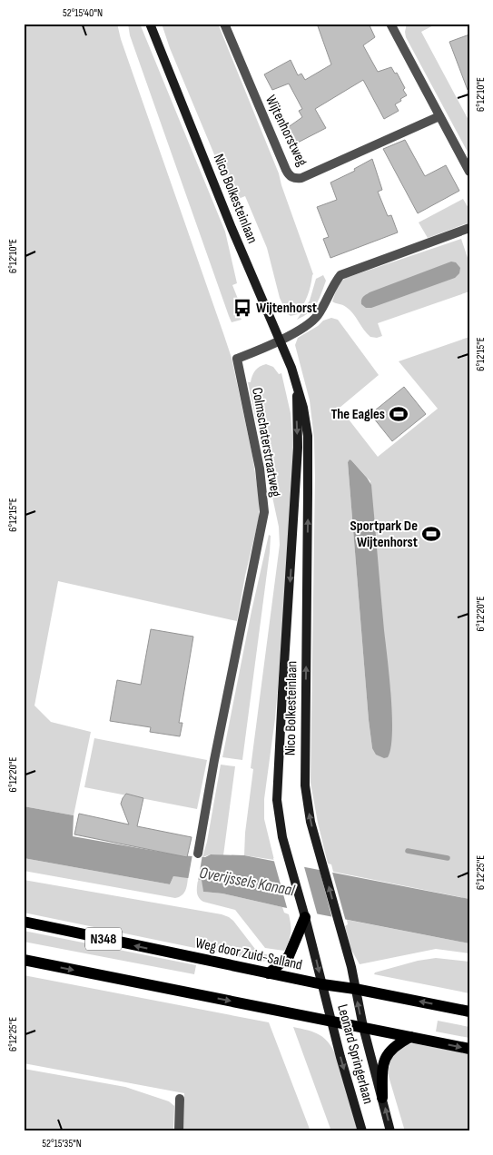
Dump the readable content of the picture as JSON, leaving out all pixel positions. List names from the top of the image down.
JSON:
{
  "streets": {
    "main road": ["N348", "Weg door Zuid-Salland"],
    "street": [
      "Wijtenhorstweg",
      "Nico Bolkesteinlaan",
      "Colmschaterstraatweg",
      "Leonard Springerlaan"
    ]
  },
  "crossings": [
    ["Nico Bolkesteinlaan", "Colmschaterstraatweg"],
    ["Nico Bolkesteinlaan", "N348"],
    ["Nico Bolkesteinlaan", "Weg door Zuid-Salland"],
    ["Nico Bolkesteinlaan", "Leonard Springerlaan"],
    ["N348", "Leonard Springerlaan"],
    ["Weg door Zuid-Salland", "Leonard Springerlaan"]
  ],
  "water": ["Overijssels Kanaal"],
  "places": {
    "bus stop": ["Wijtenhorst"],
    "sports": ["The Eagles", "Sportpark De Wijtenhorst"]
  },
  "coordinates": [
    "52°15'40\"N",
    "6°12'10\"E",
    "6°12'15\"E",
    "6°12'20\"E",
    "6°12'25\"E",
    "52°15'35\"N"
  ]
}
